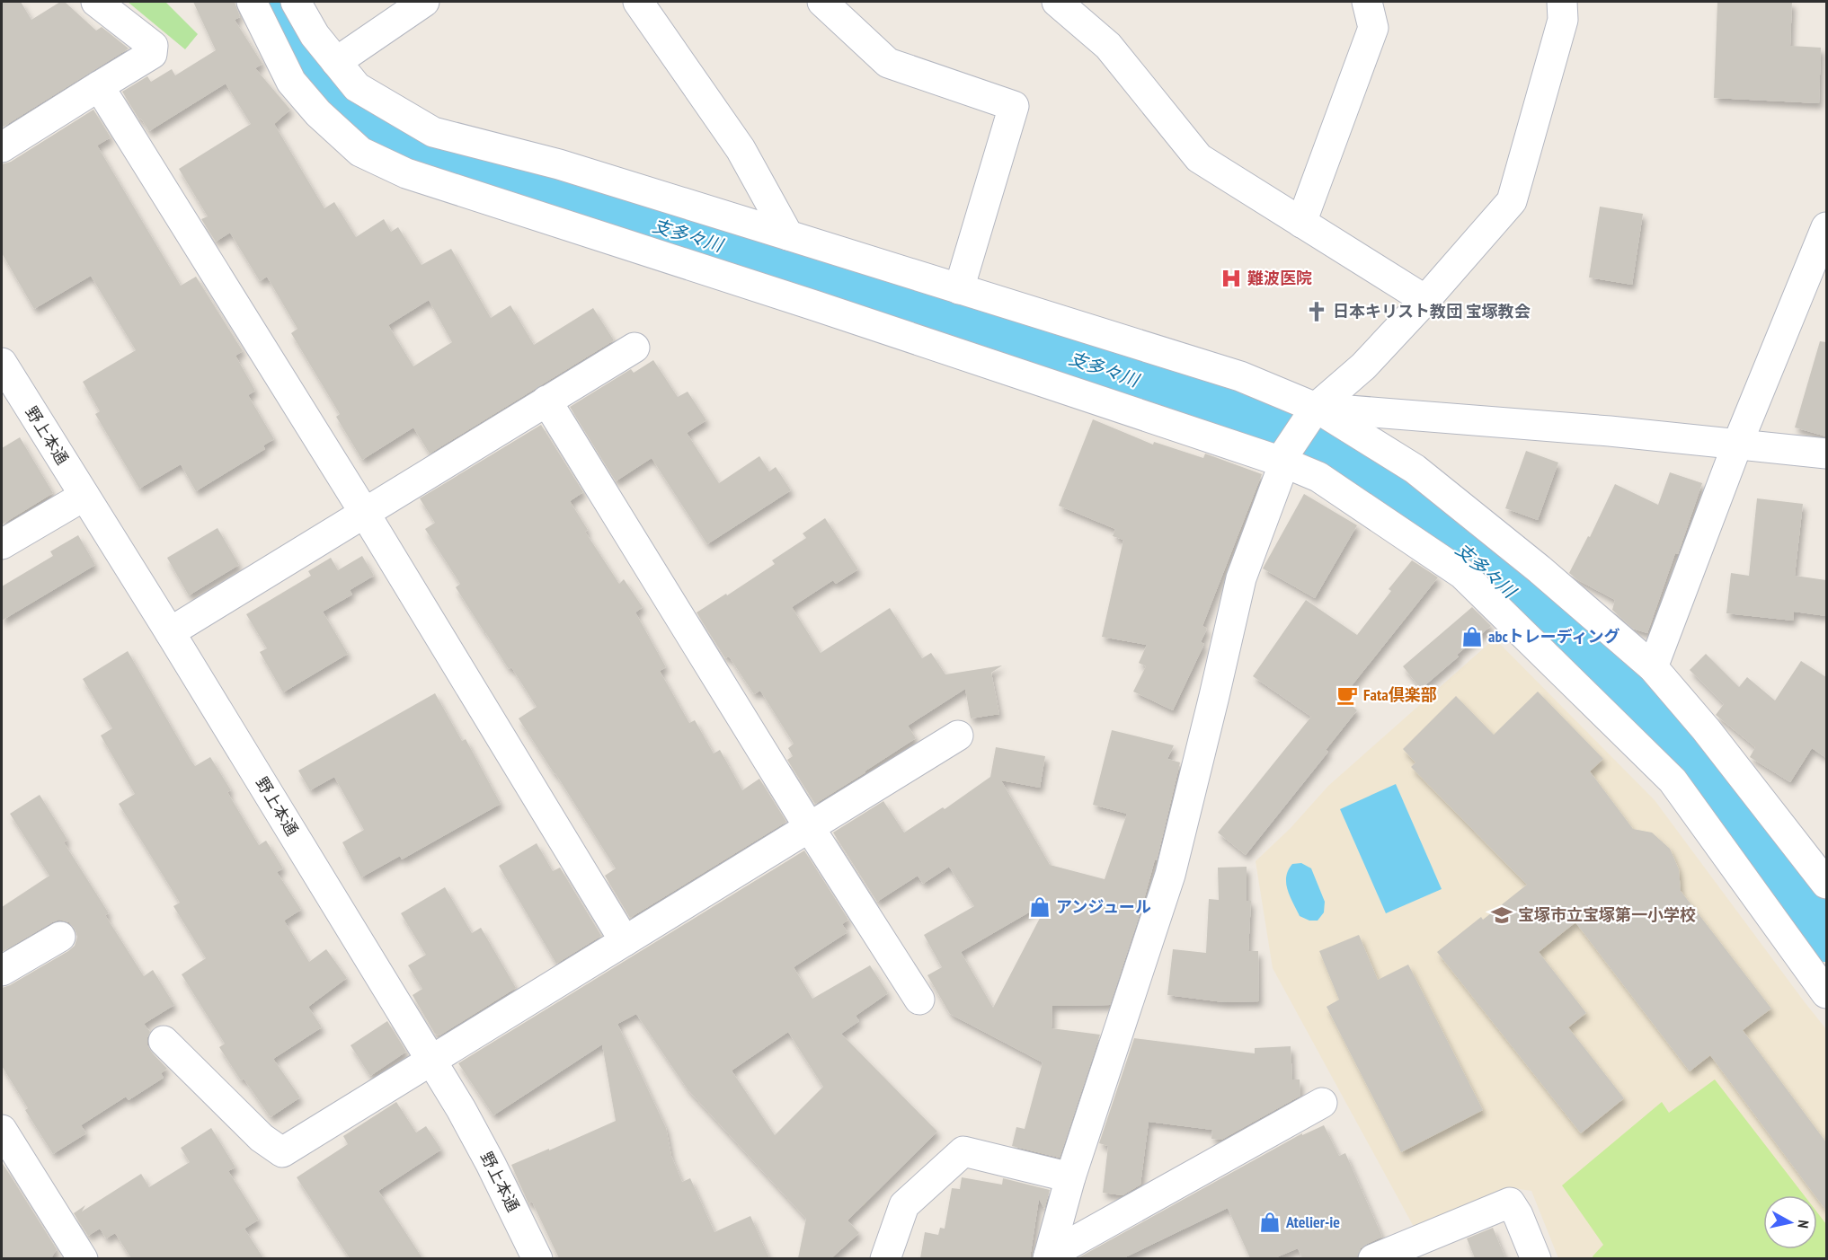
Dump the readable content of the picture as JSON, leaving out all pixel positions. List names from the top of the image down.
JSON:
{
  "streets": {
    "street": ["野上本通"]
  },
  "water": ["支多々川"],
  "places": {
    "hospital": ["難波医院"],
    "church": ["日本キリスト教団 宝塚教会"],
    "shop": ["abcトレーディング", "アンジュール", "Atelier-ie"],
    "cafe": ["Fata倶楽部"],
    "school or university": ["宝塚市立宝塚第一小学校"]
  },
  "north": "right"
}
